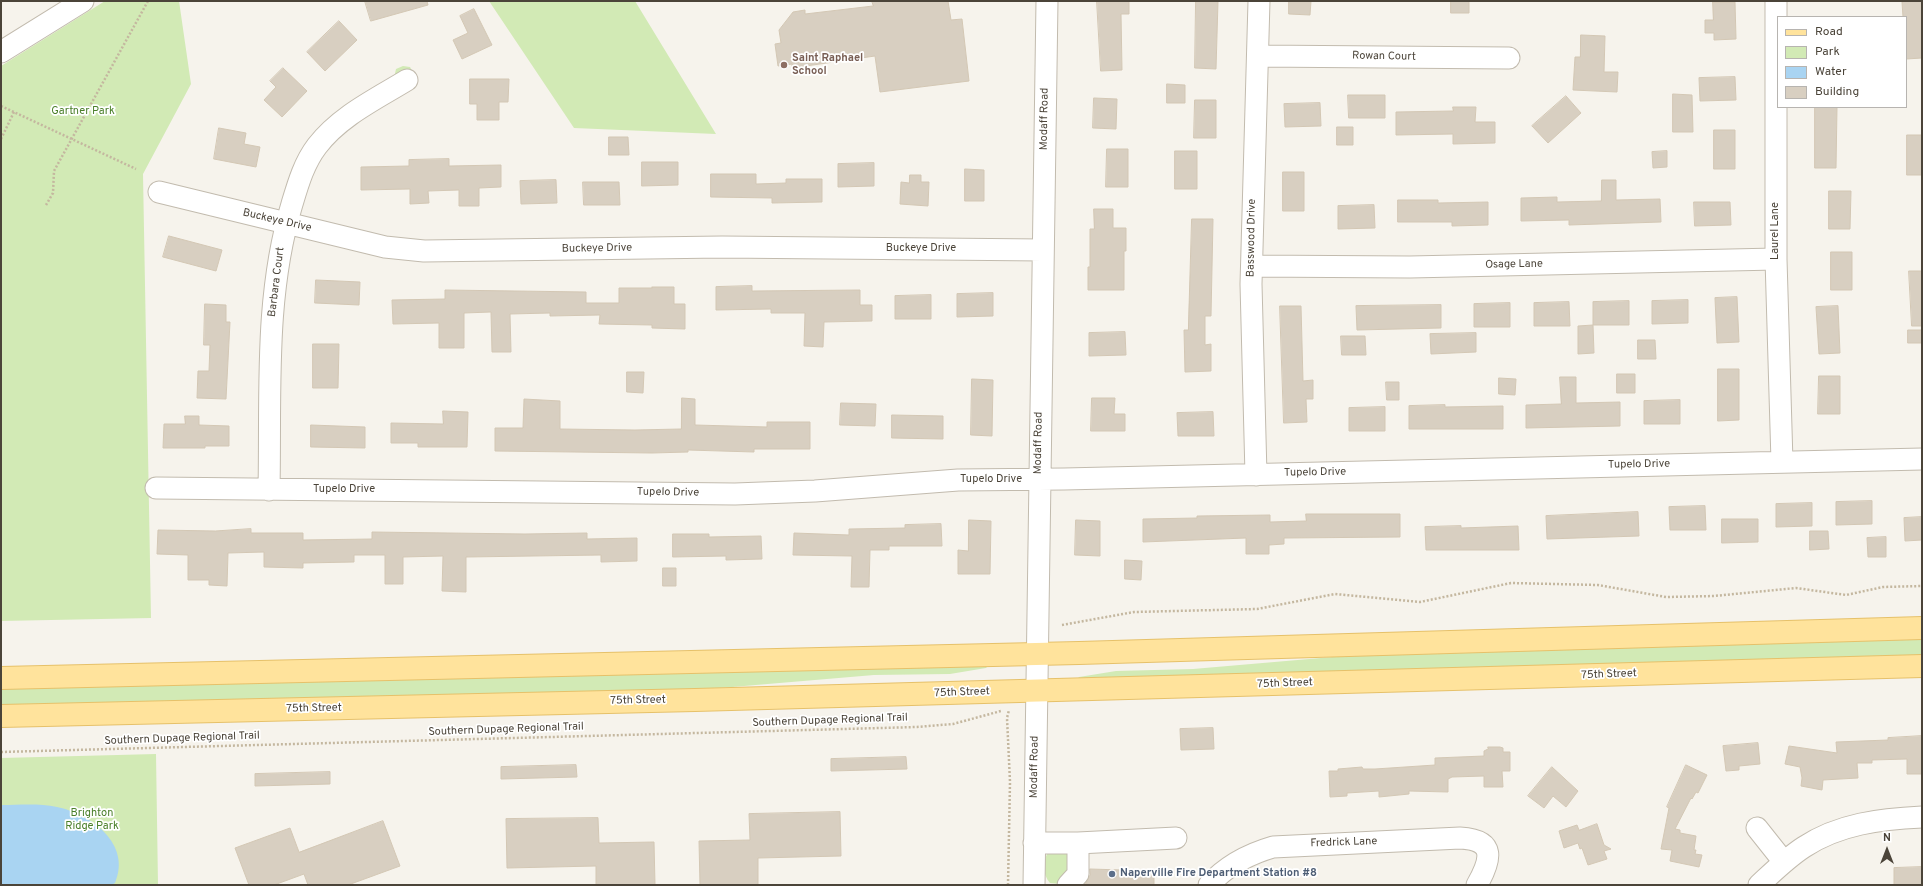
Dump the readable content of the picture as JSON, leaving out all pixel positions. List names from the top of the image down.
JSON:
{
  "streets": {
    "main road": ["75th Street"],
    "street": [
      "Rowan Court",
      "Modaff Road",
      "Buckeye Drive",
      "Laurel Lane",
      "Basswood Drive",
      "Osage Lane",
      "Barbara Court",
      "Tupelo Drive",
      "Fredrick Lane"
    ],
    "path": ["Southern Dupage Regional Trail"]
  },
  "crossings": [
    ["Rowan Court", "Basswood Drive"],
    ["Modaff Road", "Buckeye Drive"],
    ["Modaff Road", "Tupelo Drive"],
    ["Modaff Road", "75th Street"],
    ["Buckeye Drive", "Barbara Court"],
    ["Laurel Lane", "Osage Lane"],
    ["Laurel Lane", "Tupelo Drive"],
    ["Basswood Drive", "Osage Lane"],
    ["Basswood Drive", "Tupelo Drive"],
    ["Barbara Court", "Tupelo Drive"]
  ],
  "parks": ["Gartner Park", "Brighton Ridge Park"],
  "places": ["Saint Raphael School", "Naperville Fire Department Station #8"],
  "legend": [
    "Road",
    "Park",
    "Water",
    "Building"
  ],
  "north": "top"
}
